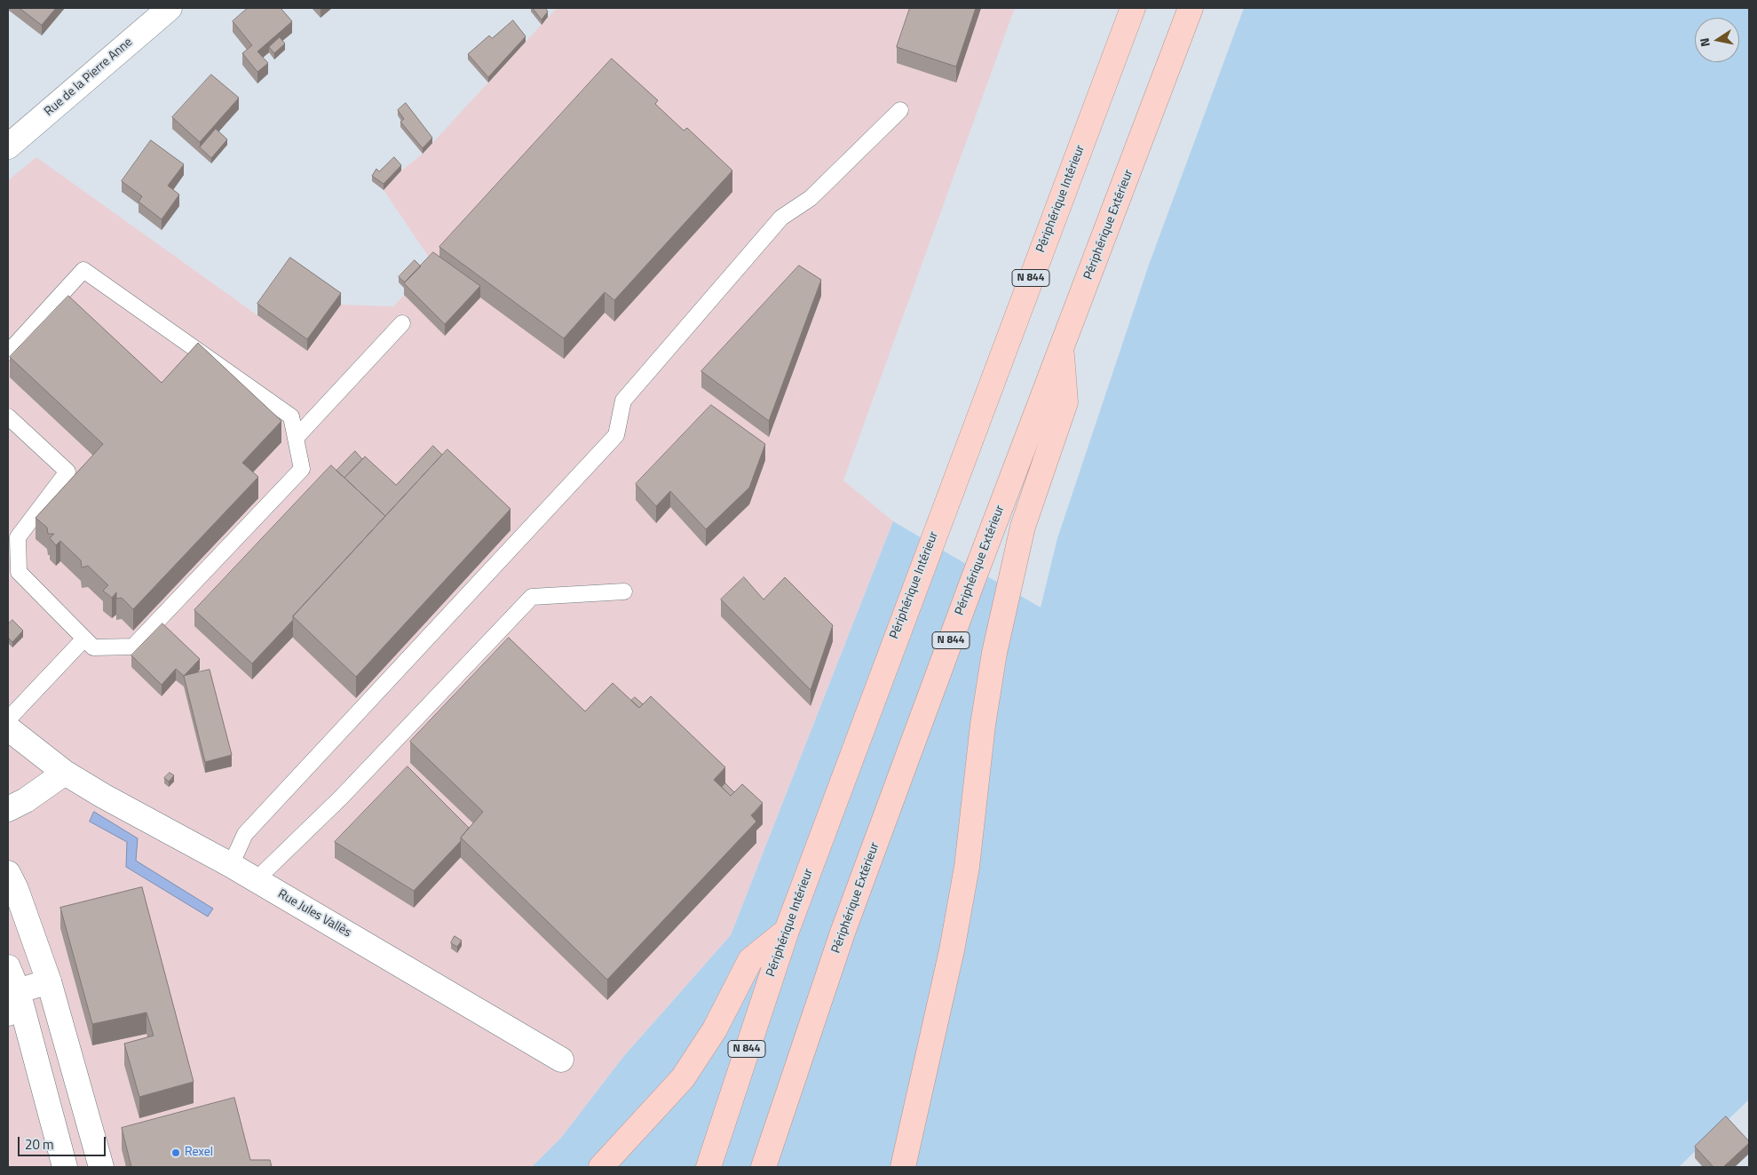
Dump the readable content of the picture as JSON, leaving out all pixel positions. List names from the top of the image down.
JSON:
{
  "streets": {
    "highway": ["Périphérique Intérieur", "Périphérique Extérieur", "N 844"],
    "street": ["Rue de la Pierre Anne", "Rue Jules Vallès"]
  },
  "places": ["Rexel"],
  "scale_bar": "20 m",
  "north": "left"
}
